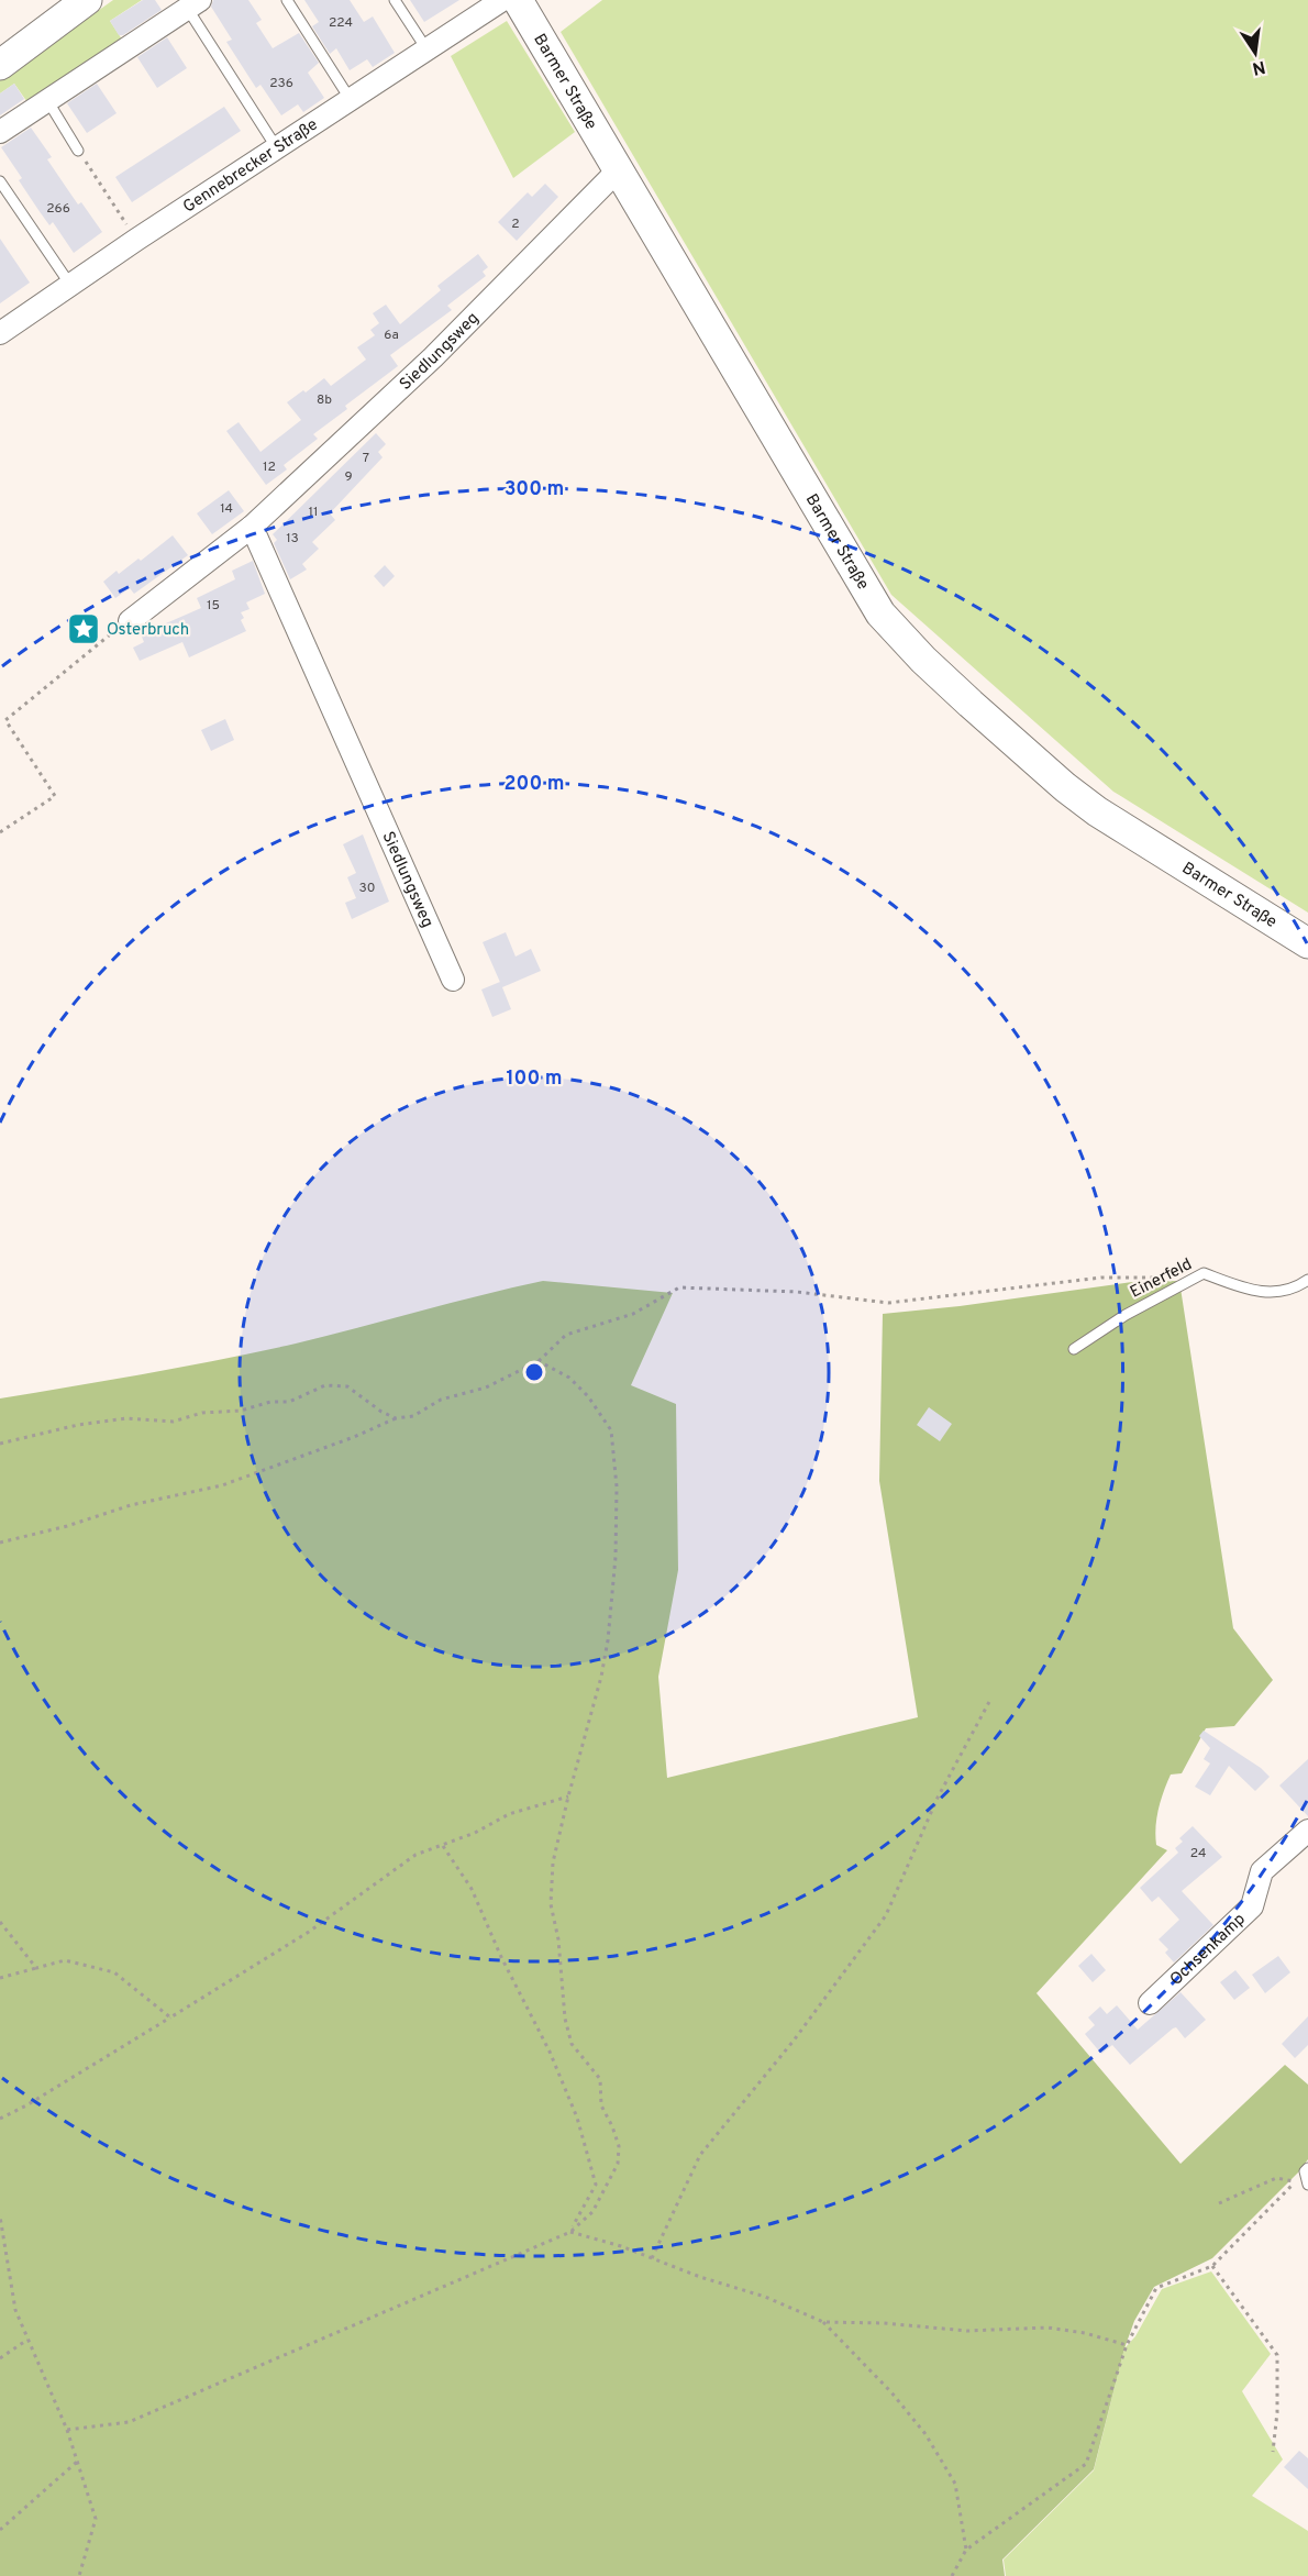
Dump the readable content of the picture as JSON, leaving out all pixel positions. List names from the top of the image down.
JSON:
{
  "streets": {
    "main road": ["Barmer Straße"],
    "street": ["Gennebrecker Straße", "Siedlungsweg", "Ochsenkamp"],
    "lane": ["Einerfeld"]
  },
  "crossings": [
    ["Barmer Straße", "Siedlungsweg"]
  ],
  "places": {
    "place": ["Osterbruch"]
  },
  "house_numbers": [
    "224",
    "236",
    "266",
    "2",
    "6a",
    "8b",
    "7",
    "12",
    "9",
    "14",
    "11",
    "13",
    "15",
    "30",
    "24"
  ],
  "north": "bottom",
  "rings": ["300 m", "200 m", "100 m"]
}
